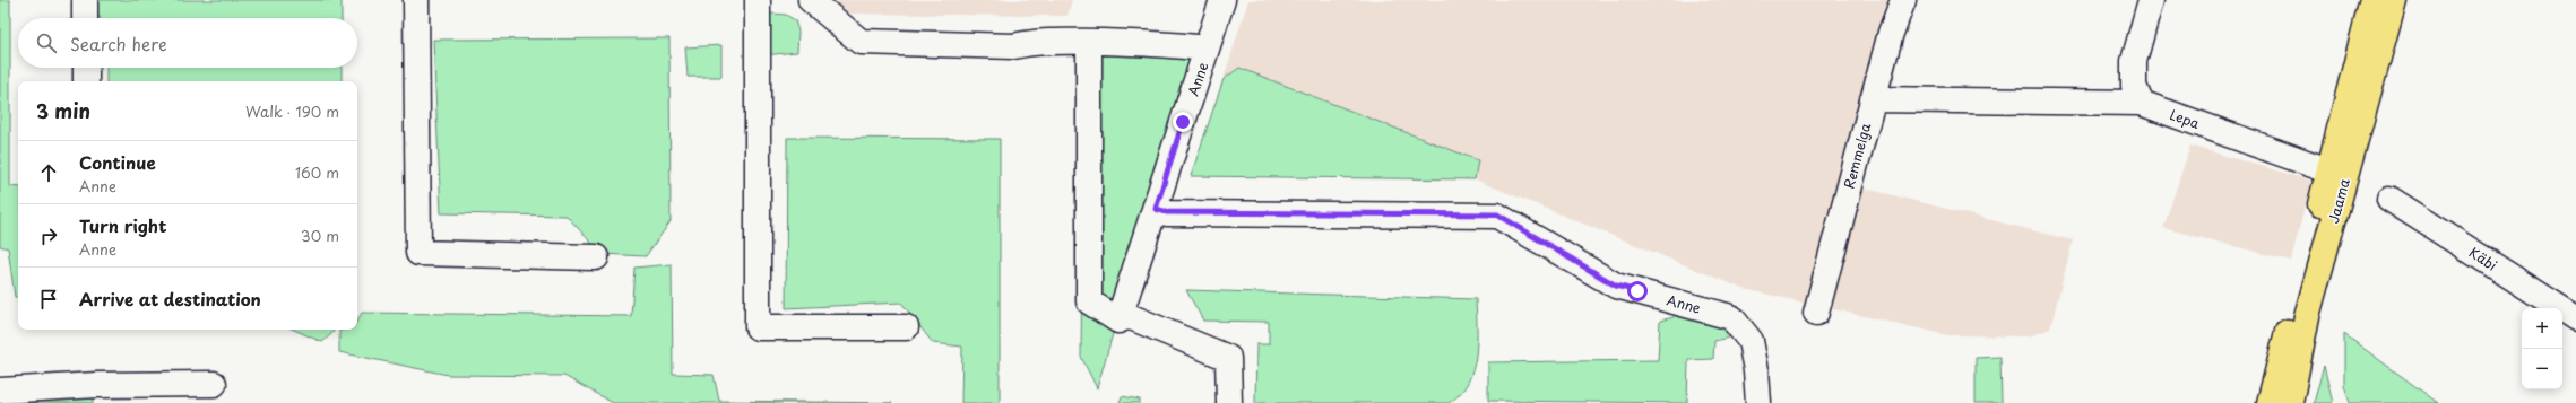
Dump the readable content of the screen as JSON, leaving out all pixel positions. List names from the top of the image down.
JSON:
{
  "streets": {
    "main road": ["Jaama"],
    "street": [
      "Anne",
      "Lepa",
      "Remmelga",
      "Käbi"
    ]
  },
  "crossings": [
    ["Lepa", "Remmelga"],
    ["Lepa", "Jaama"]
  ],
  "page": {
    "search": "Search here",
    "heading": ["3 min", "Walk · 190 m"],
    "list": [
      ["Continue", "Anne", "160 m"],
      ["Turn right", "Anne", "30 m"],
      "Arrive at destination"
    ],
    "map_buttons": ["+", "−"]
  }
}
